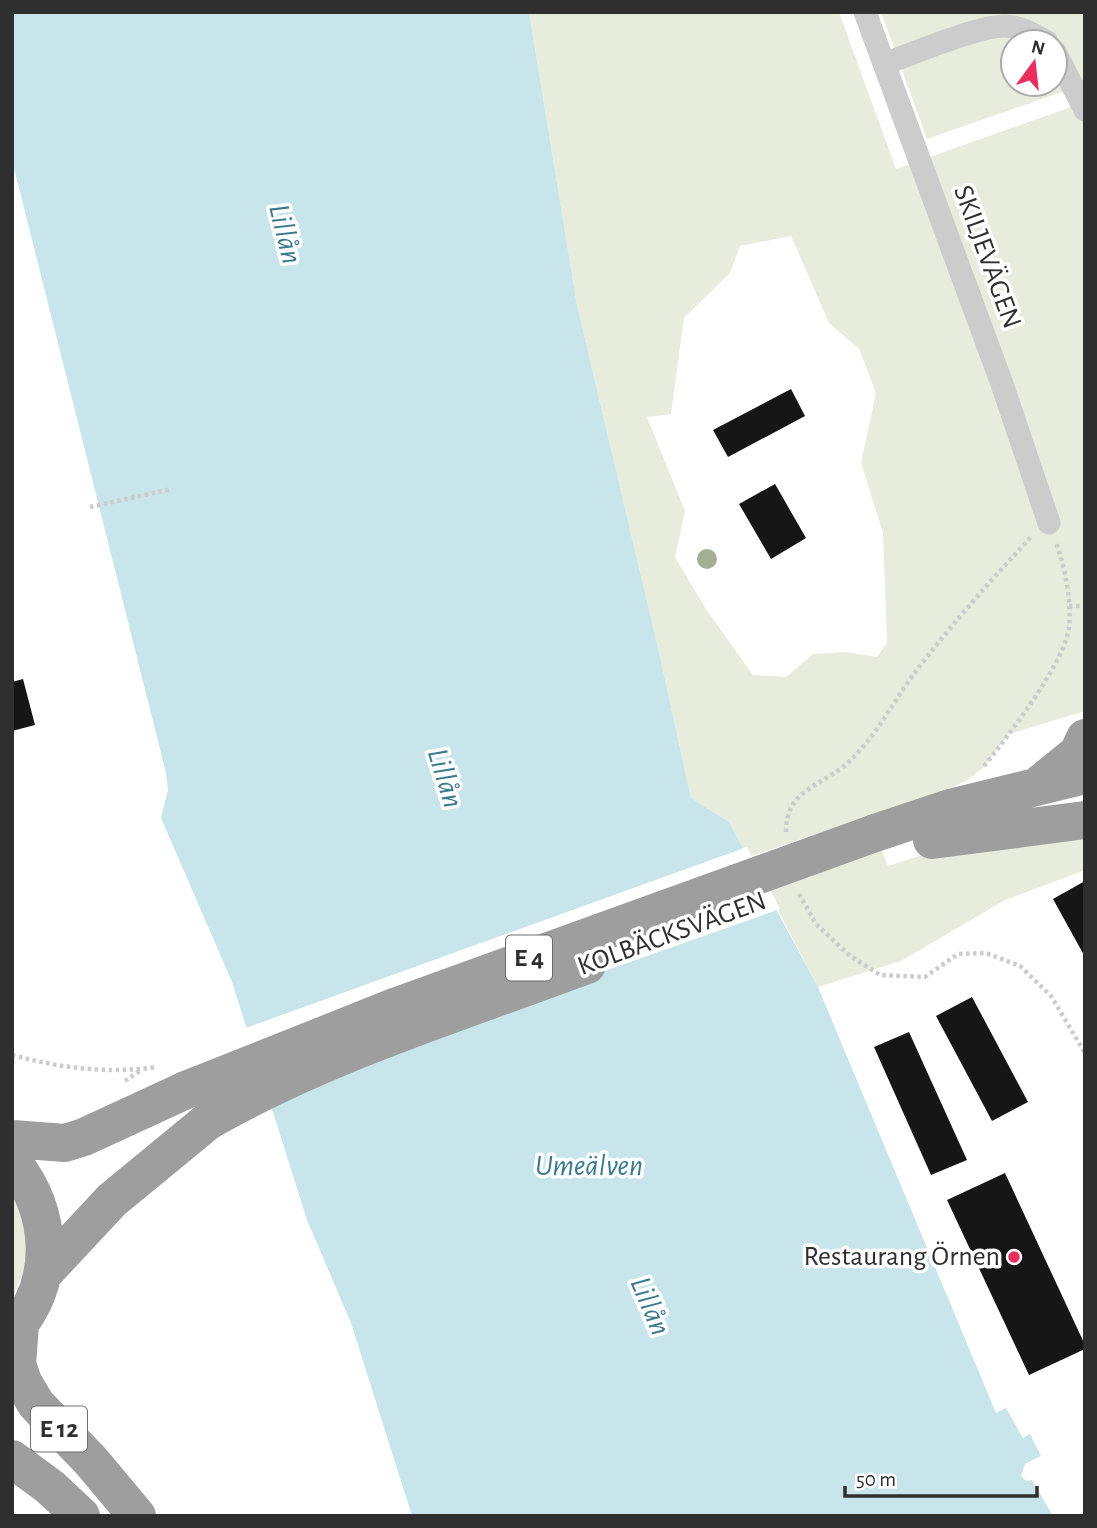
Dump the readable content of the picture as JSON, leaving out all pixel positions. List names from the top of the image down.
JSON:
{
  "streets": {
    "highway": ["KOLBÄCKSVÄGEN", "E 4", "E 12"],
    "street": ["SKILJEVÄGEN"]
  },
  "crossings": [
    ["KOLBÄCKSVÄGEN", "E 4"],
    ["E 4", "E 12"]
  ],
  "water": ["Lillån", "Umeälven"],
  "places": ["Restaurang Örnen"],
  "scale_bar": "50 m",
  "north": "top"
}
